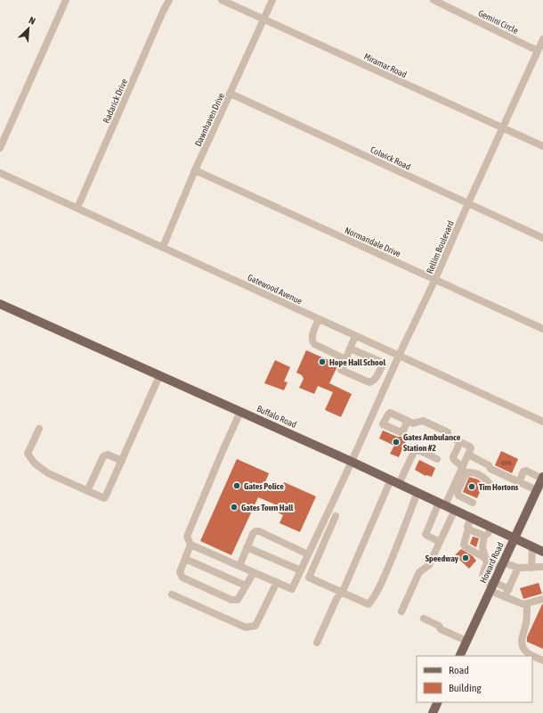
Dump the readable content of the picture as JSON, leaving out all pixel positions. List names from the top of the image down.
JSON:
{
  "streets": {
    "main road": ["Buffalo Road", "Howard Road"],
    "street": [
      "Gemini Circle",
      "Miramar Road",
      "Radarick Drive",
      "Dawnhaven Drive",
      "Colwick Road",
      "Normandale Drive",
      "Rellim Boulevard",
      "Gatewood Avenue"
    ]
  },
  "crossings": [
    ["Gemini Circle", "Rellim Boulevard"],
    ["Miramar Road", "Dawnhaven Drive"],
    ["Miramar Road", "Rellim Boulevard"],
    ["Radarick Drive", "Gatewood Avenue"],
    ["Dawnhaven Drive", "Colwick Road"],
    ["Dawnhaven Drive", "Normandale Drive"],
    ["Dawnhaven Drive", "Gatewood Avenue"],
    ["Colwick Road", "Rellim Boulevard"],
    ["Normandale Drive", "Rellim Boulevard"],
    ["Rellim Boulevard", "Gatewood Avenue"],
    ["Rellim Boulevard", "Buffalo Road"],
    ["Buffalo Road", "Howard Road"]
  ],
  "places": [
    "Hope Hall School",
    "Gates Ambulance Station #2",
    "Gates Police",
    "Tim Hortons",
    "Gates Town Hall",
    "Speedway"
  ],
  "house_numbers": ["695"],
  "legend": ["Road", "Building"],
  "north": "top right"
}
